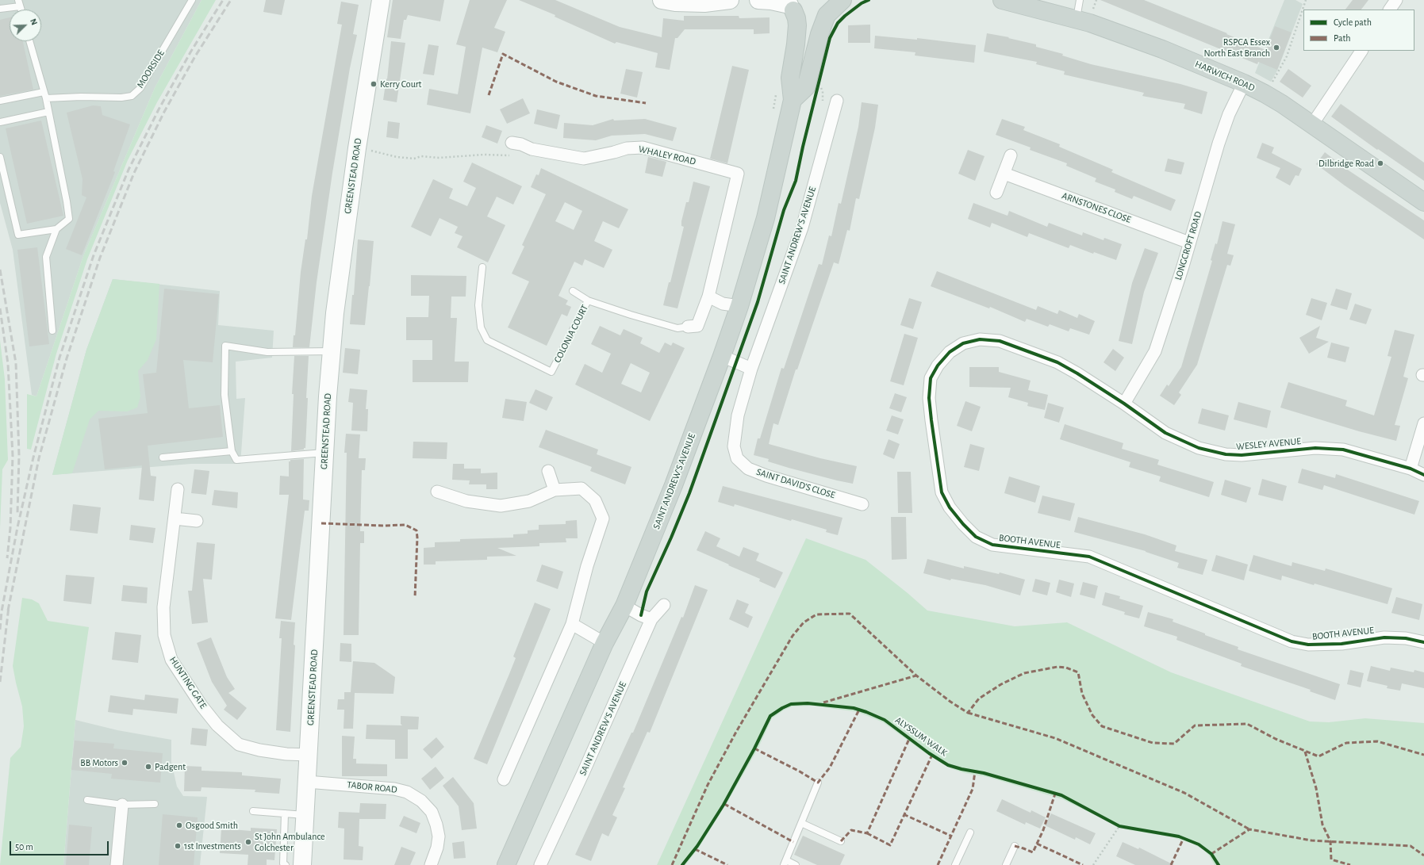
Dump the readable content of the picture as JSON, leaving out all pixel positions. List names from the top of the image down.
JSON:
{
  "streets": {
    "main road": ["HARWICH ROAD", "SAINT ANDREW'S AVENUE"],
    "street": [
      "WHALEY ROAD",
      "GREENSTEAD ROAD",
      "ARNSTONES CLOSE",
      "LONGCROFT ROAD",
      "COLONIA COURT",
      "WESLEY AVENUE",
      "SAINT DAVID'S CLOSE",
      "BOOTH AVENUE",
      "HUNTING GATE",
      "TABOR ROAD"
    ],
    "lane": ["MOORSIDE"],
    "cycle path": ["ALYSSUM WALK"]
  },
  "crossings": [
    ["HARWICH ROAD", "LONGCROFT ROAD"],
    ["WHALEY ROAD", "COLONIA COURT"],
    ["GREENSTEAD ROAD", "HUNTING GATE"],
    ["GREENSTEAD ROAD", "TABOR ROAD"],
    ["ARNSTONES CLOSE", "LONGCROFT ROAD"],
    ["SAINT ANDREW'S AVENUE", "SAINT DAVID'S CLOSE"],
    ["LONGCROFT ROAD", "WESLEY AVENUE"],
    ["LONGCROFT ROAD", "BOOTH AVENUE"],
    ["WESLEY AVENUE", "BOOTH AVENUE"]
  ],
  "places": [
    "RSPCA Essex North East Branch",
    "Kerry Court",
    "Dilbridge Road",
    "BB Motors",
    "Padgent",
    "Osgood Smith",
    "St John Ambulance Colchester",
    "1st Investments"
  ],
  "legend": ["Cycle path", "Path"],
  "scale_bar": "50 m",
  "north": "top right"
}
